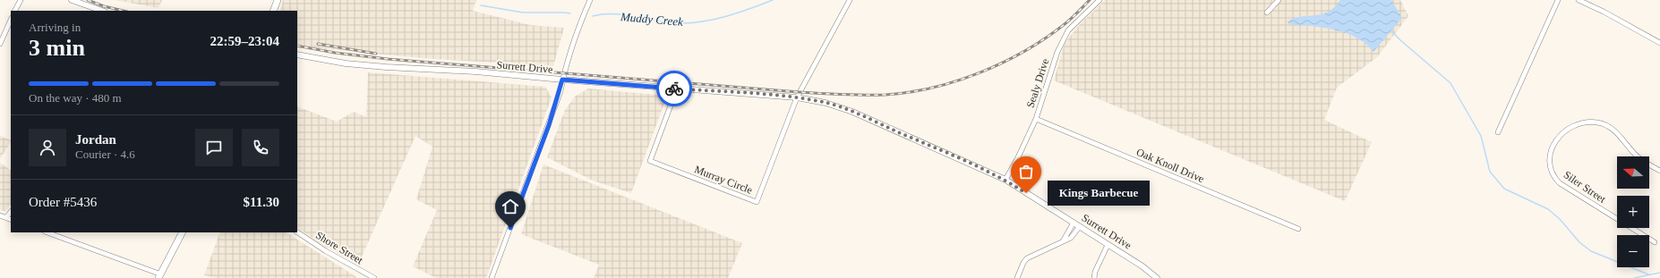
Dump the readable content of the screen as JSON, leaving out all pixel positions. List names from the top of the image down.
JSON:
{
  "streets": {
    "street": [
      "Surrett Drive",
      "Sealy Drive",
      "Oak Knoll Drive",
      "Murray Circle",
      "Siler Street",
      "Shore Street"
    ]
  },
  "crossings": [
    ["Surrett Drive", "Sealy Drive"],
    ["Surrett Drive", "Murray Circle"],
    ["Sealy Drive", "Oak Knoll Drive"]
  ],
  "water": ["Muddy Creek"],
  "places": ["Kings Barbecue"],
  "north": "left",
  "page": {
    "heading": ["3 min", "Arriving in", "22:59–23:04"],
    "panel": [
      "Jordan",
      "Courier · 4.6",
      "Order #5436",
      "$11.30"
    ],
    "bar": "On the way · 480 m",
    "map_buttons": ["+", "−"],
    "bubble": "Kings Barbecue"
  }
}
